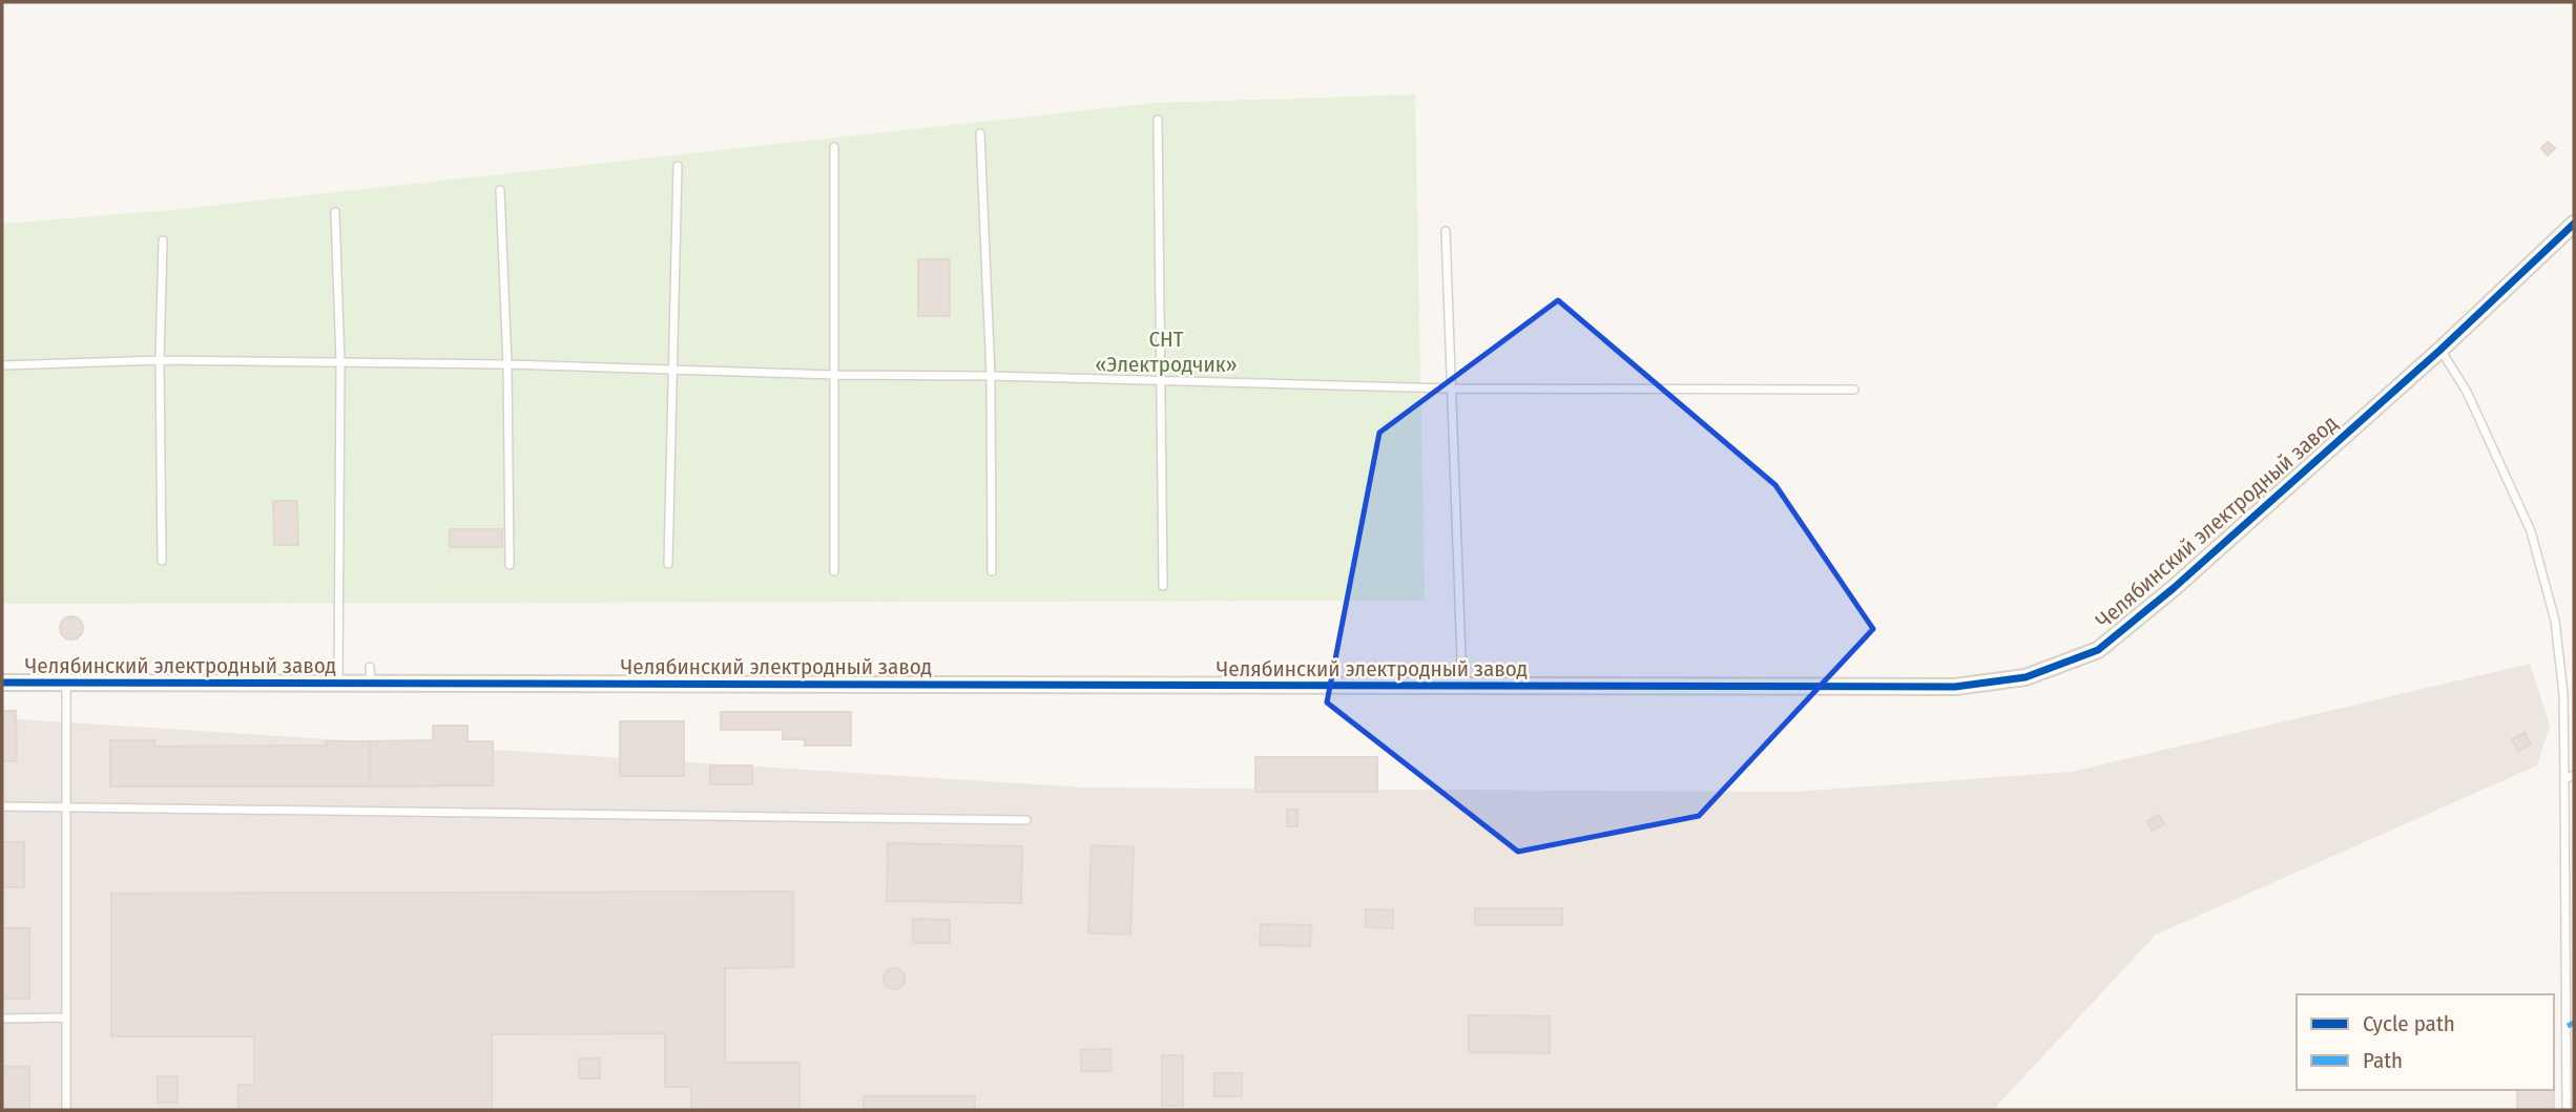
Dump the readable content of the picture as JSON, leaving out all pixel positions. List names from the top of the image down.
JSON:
{
  "streets": {
    "street": ["Челябинский электродный завод"]
  },
  "parks": ["СНТ «Электродчик»"],
  "legend": ["Cycle path", "Path"]
}
